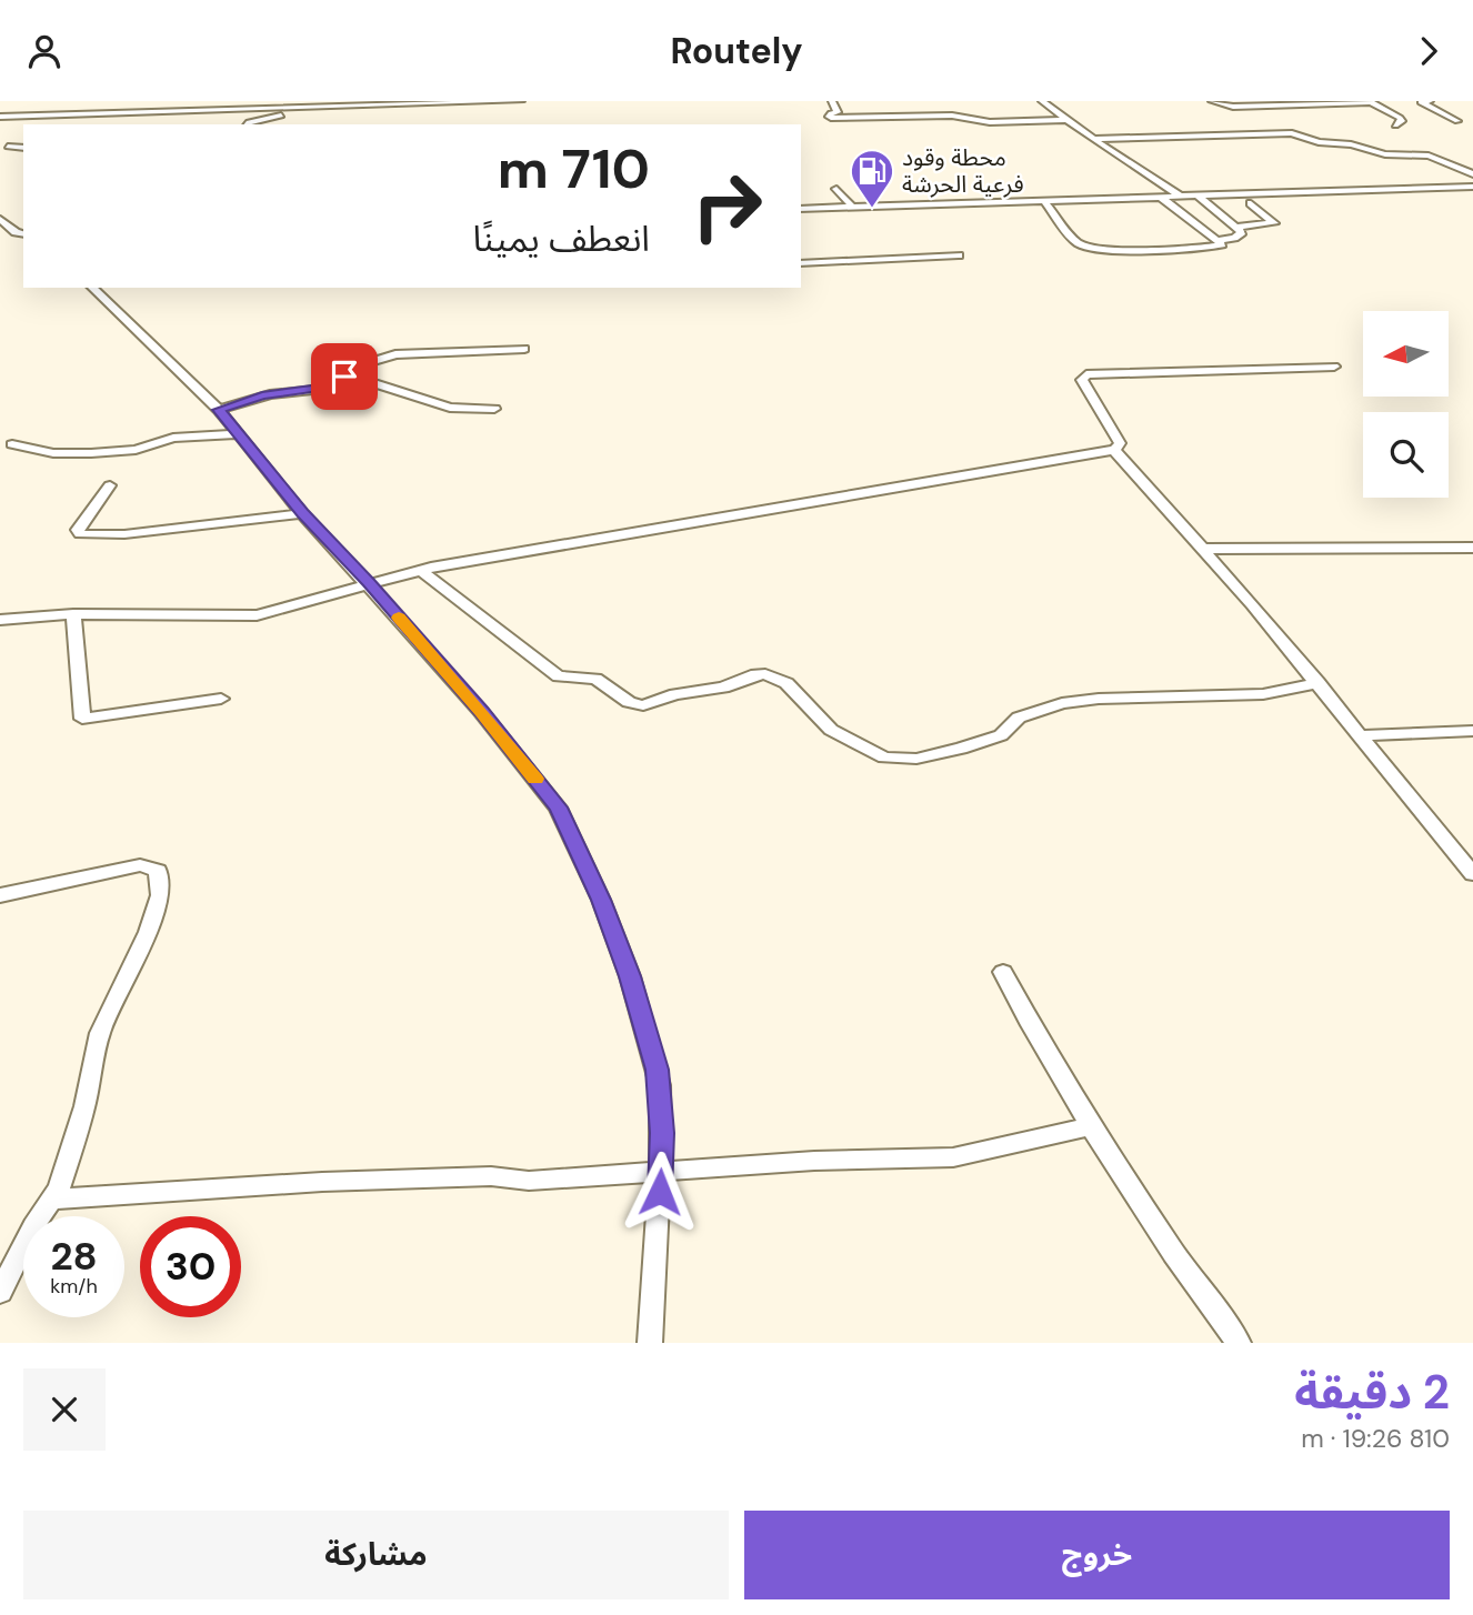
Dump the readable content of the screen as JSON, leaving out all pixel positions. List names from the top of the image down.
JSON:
{
  "places": {
    "fuel station": ["محطة وقود فرعية الحرشة"]
  },
  "north": "left",
  "page": {
    "header": "Routely",
    "turn": ["710 m", "انعطف يمينًا"],
    "speed": "28 km/h",
    "limit": "30",
    "heading": ["2 دقيقة", "810 m · 19:26"],
    "buttons": ["خروج", "مشاركة"]
  }
}
